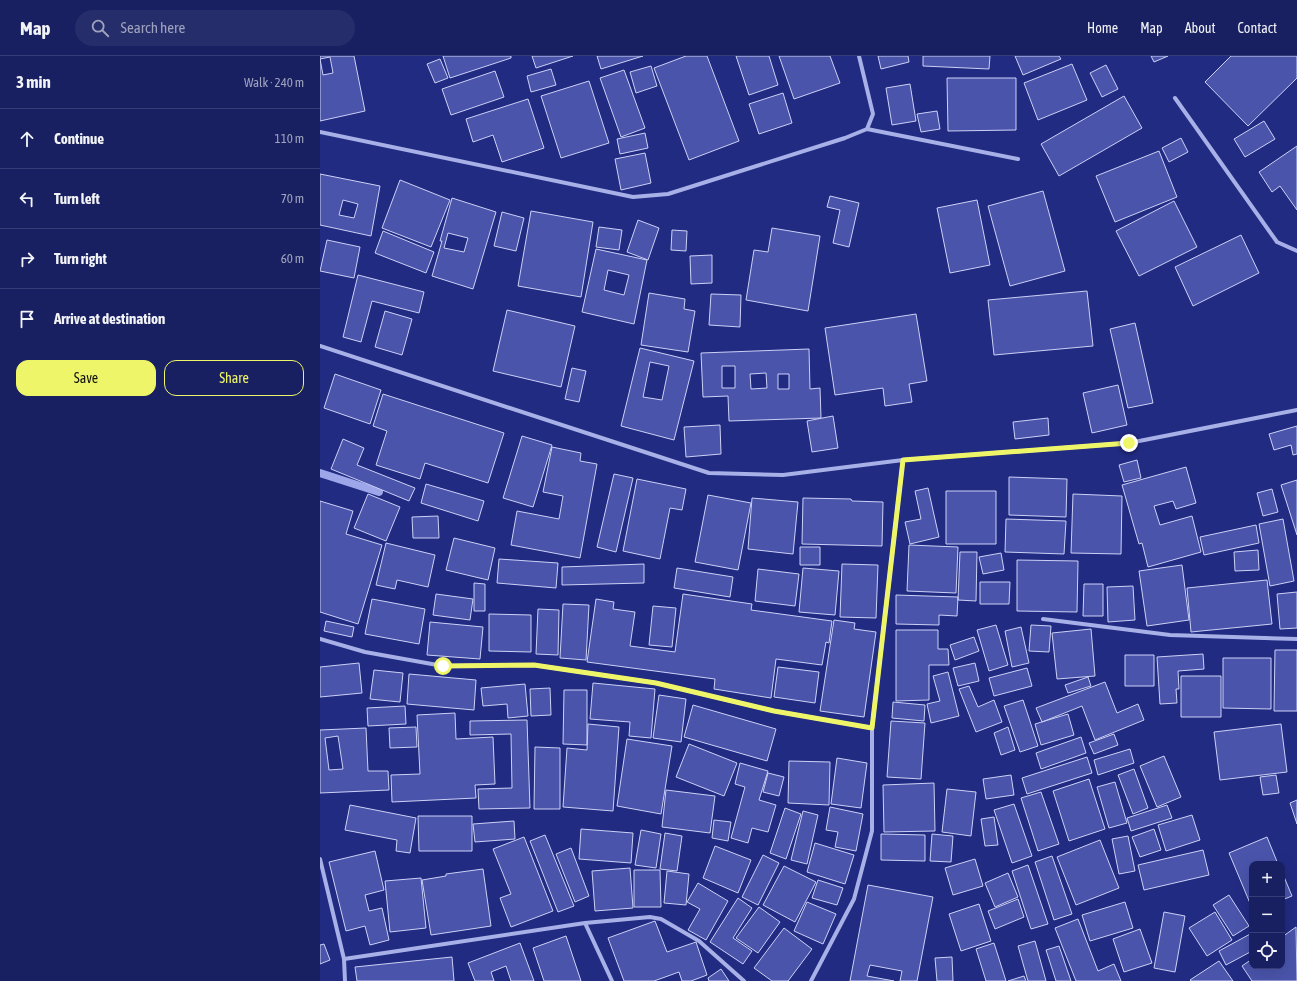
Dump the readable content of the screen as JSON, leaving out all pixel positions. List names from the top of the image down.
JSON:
{
  "page": {
    "header": "Map",
    "search": "Search here",
    "nav": [
      "Home",
      "Map",
      "About",
      "Contact"
    ],
    "heading": ["3 min", "Walk · 240 m"],
    "list": [
      ["Continue", "110 m"],
      ["Turn left", "70 m"],
      ["Turn right", "60 m"],
      "Arrive at destination"
    ],
    "buttons": ["Save", "Share"],
    "map_buttons": ["+", "−"]
  }
}
